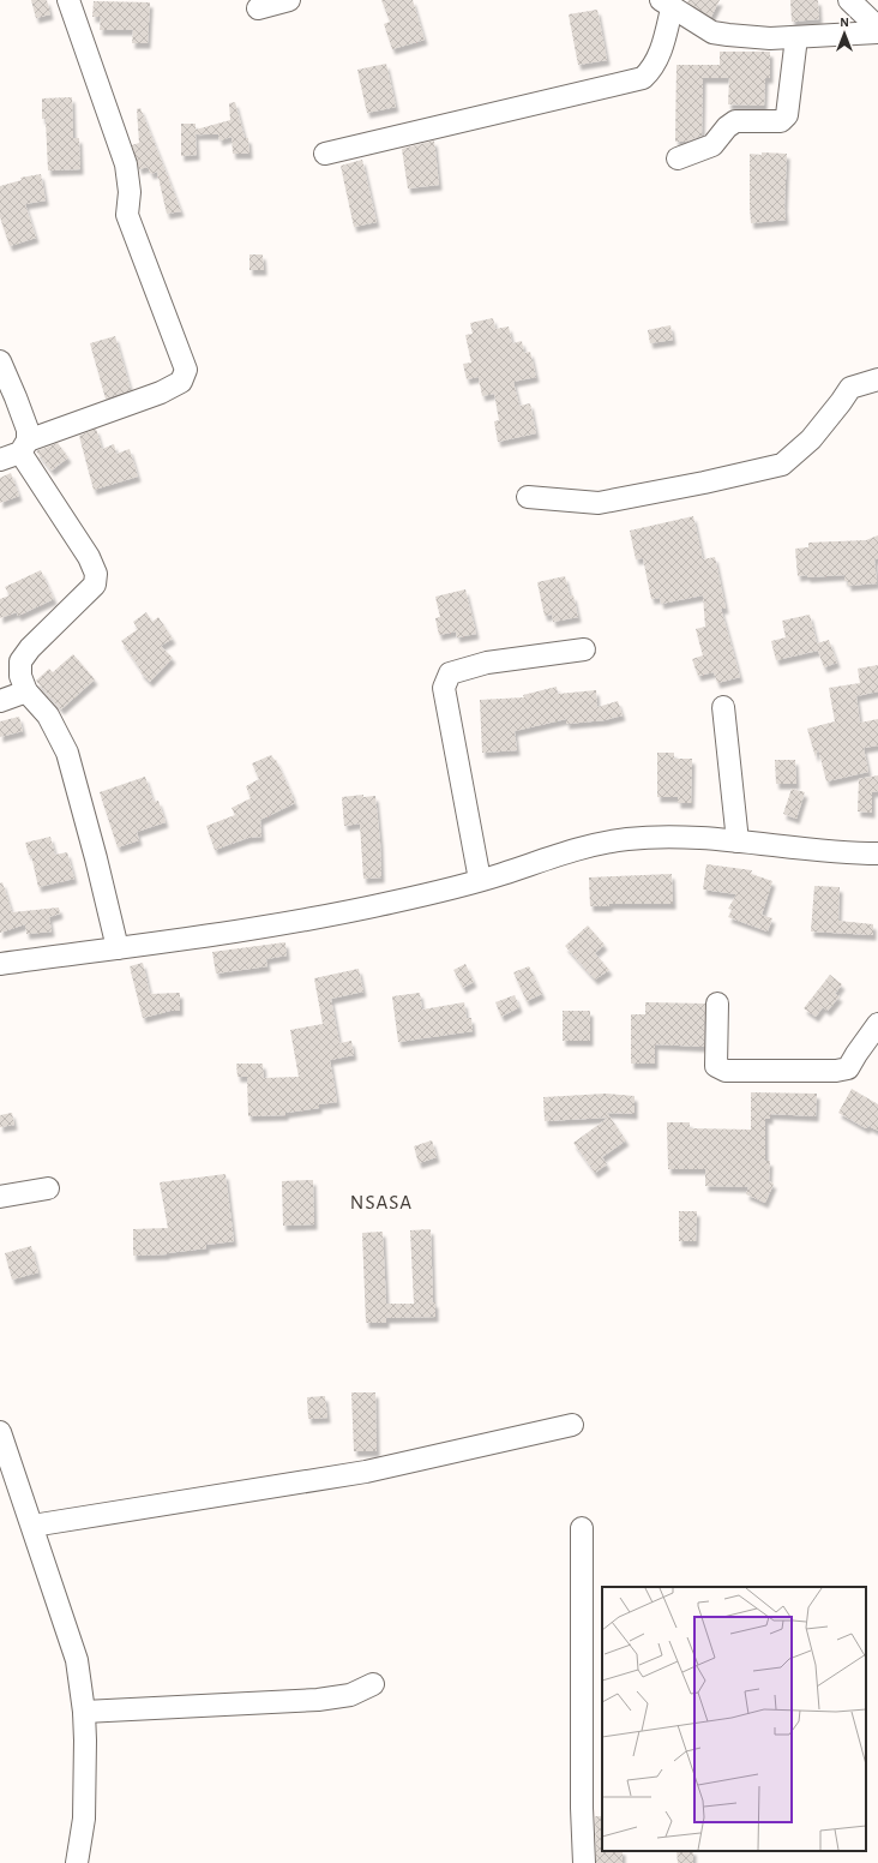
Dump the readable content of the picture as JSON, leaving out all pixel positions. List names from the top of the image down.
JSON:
{
  "districts": ["NSASA"],
  "north": "top"
}
